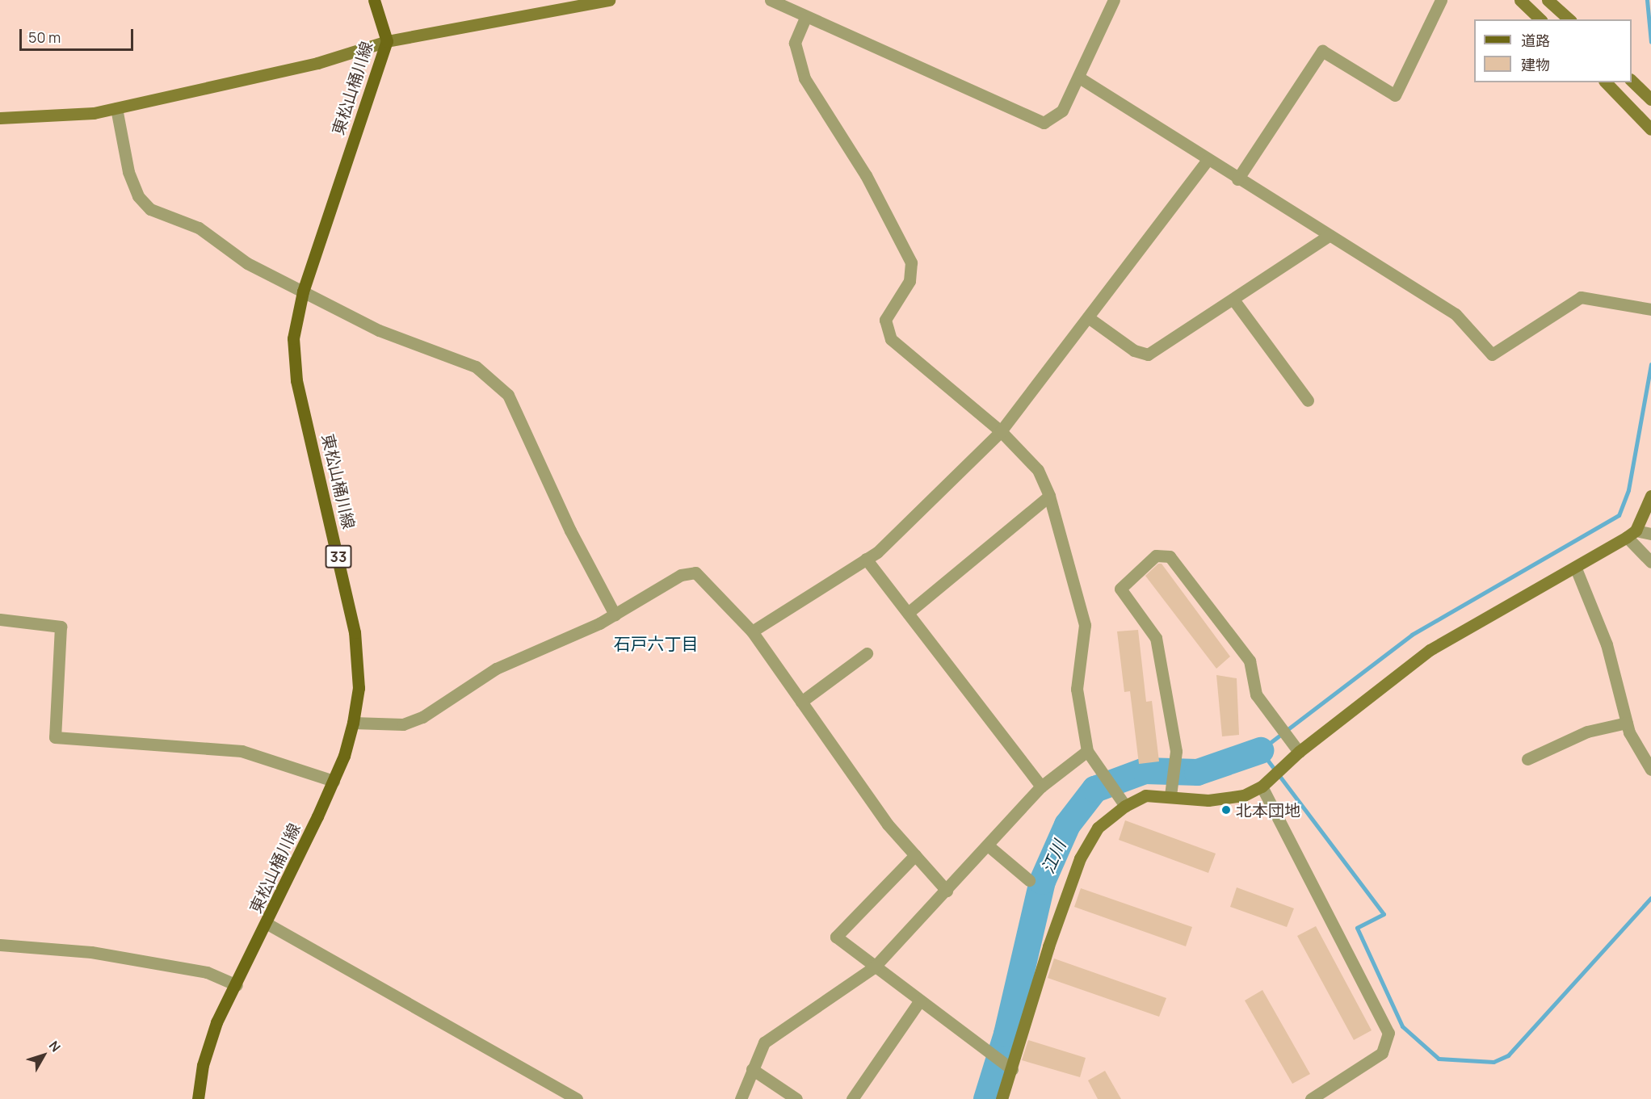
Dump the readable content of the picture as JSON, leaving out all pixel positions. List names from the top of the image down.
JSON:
{
  "streets": {
    "main road": ["東松山桶川線", "33"]
  },
  "districts": ["石戸六丁目"],
  "water": ["江川"],
  "places": ["北本団地"],
  "legend": ["道路", "建物"],
  "scale_bar": "50 m",
  "north": "top right"
}
